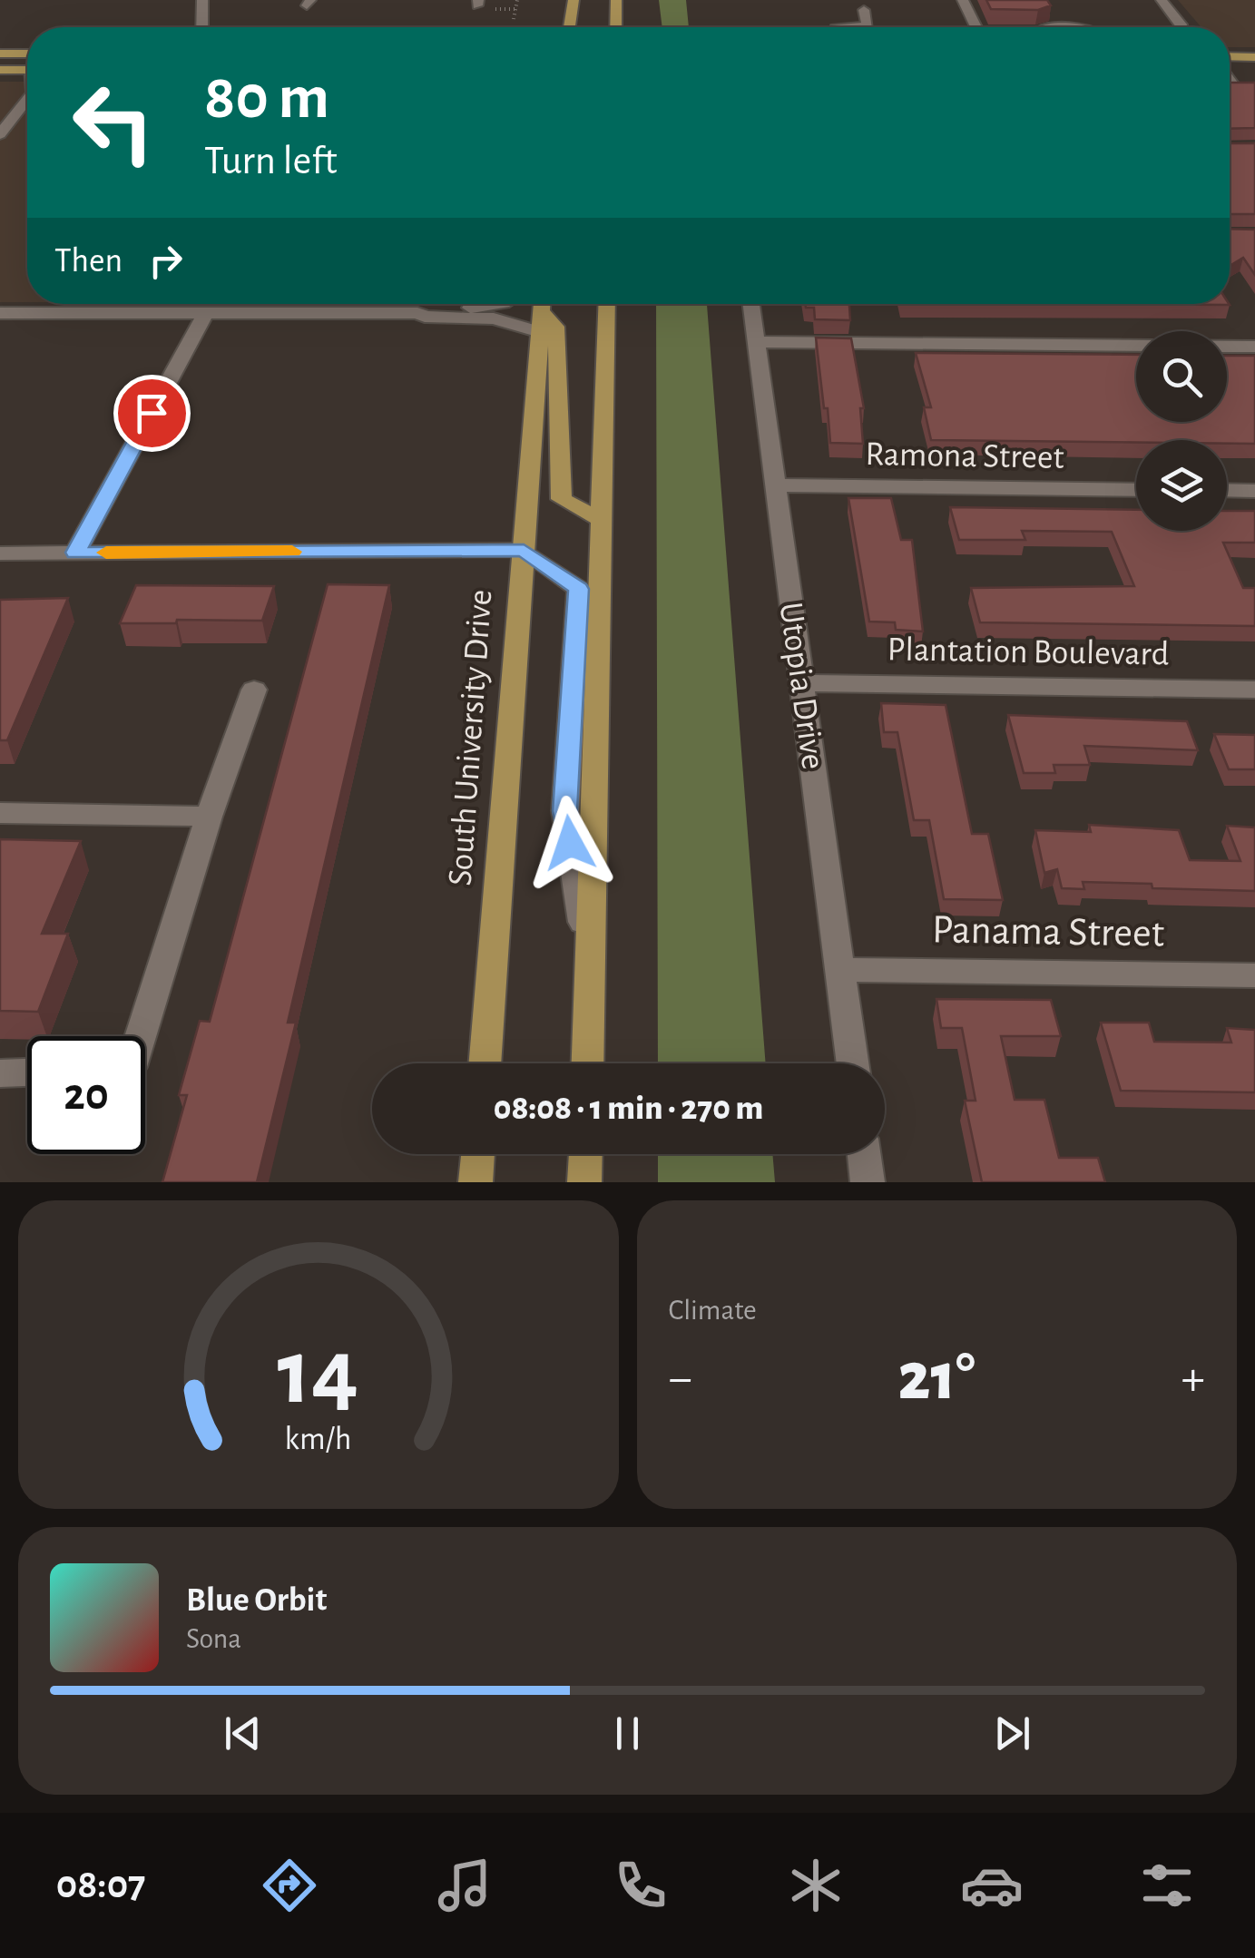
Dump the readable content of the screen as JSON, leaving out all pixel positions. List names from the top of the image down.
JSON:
{
  "streets": {
    "main road": ["South University Drive"],
    "street": [
      "Ramona Street",
      "Plantation Boulevard",
      "Utopia Drive",
      "Panama Street"
    ]
  },
  "crossings": [
    ["Ramona Street", "Utopia Drive"],
    ["Plantation Boulevard", "Utopia Drive"],
    ["Utopia Drive", "Panama Street"]
  ],
  "page": {
    "turn": ["80 m", "Turn left"],
    "then": "Then",
    "limit": "20",
    "trip": "08:08 · 1 min · 270 m",
    "tile": "Climate",
    "heat": ["−", "21°", "+"],
    "song": ["Blue Orbit", "Sona"],
    "tabs": "08:07",
    "gauge": ["14", "km/h"]
  }
}
